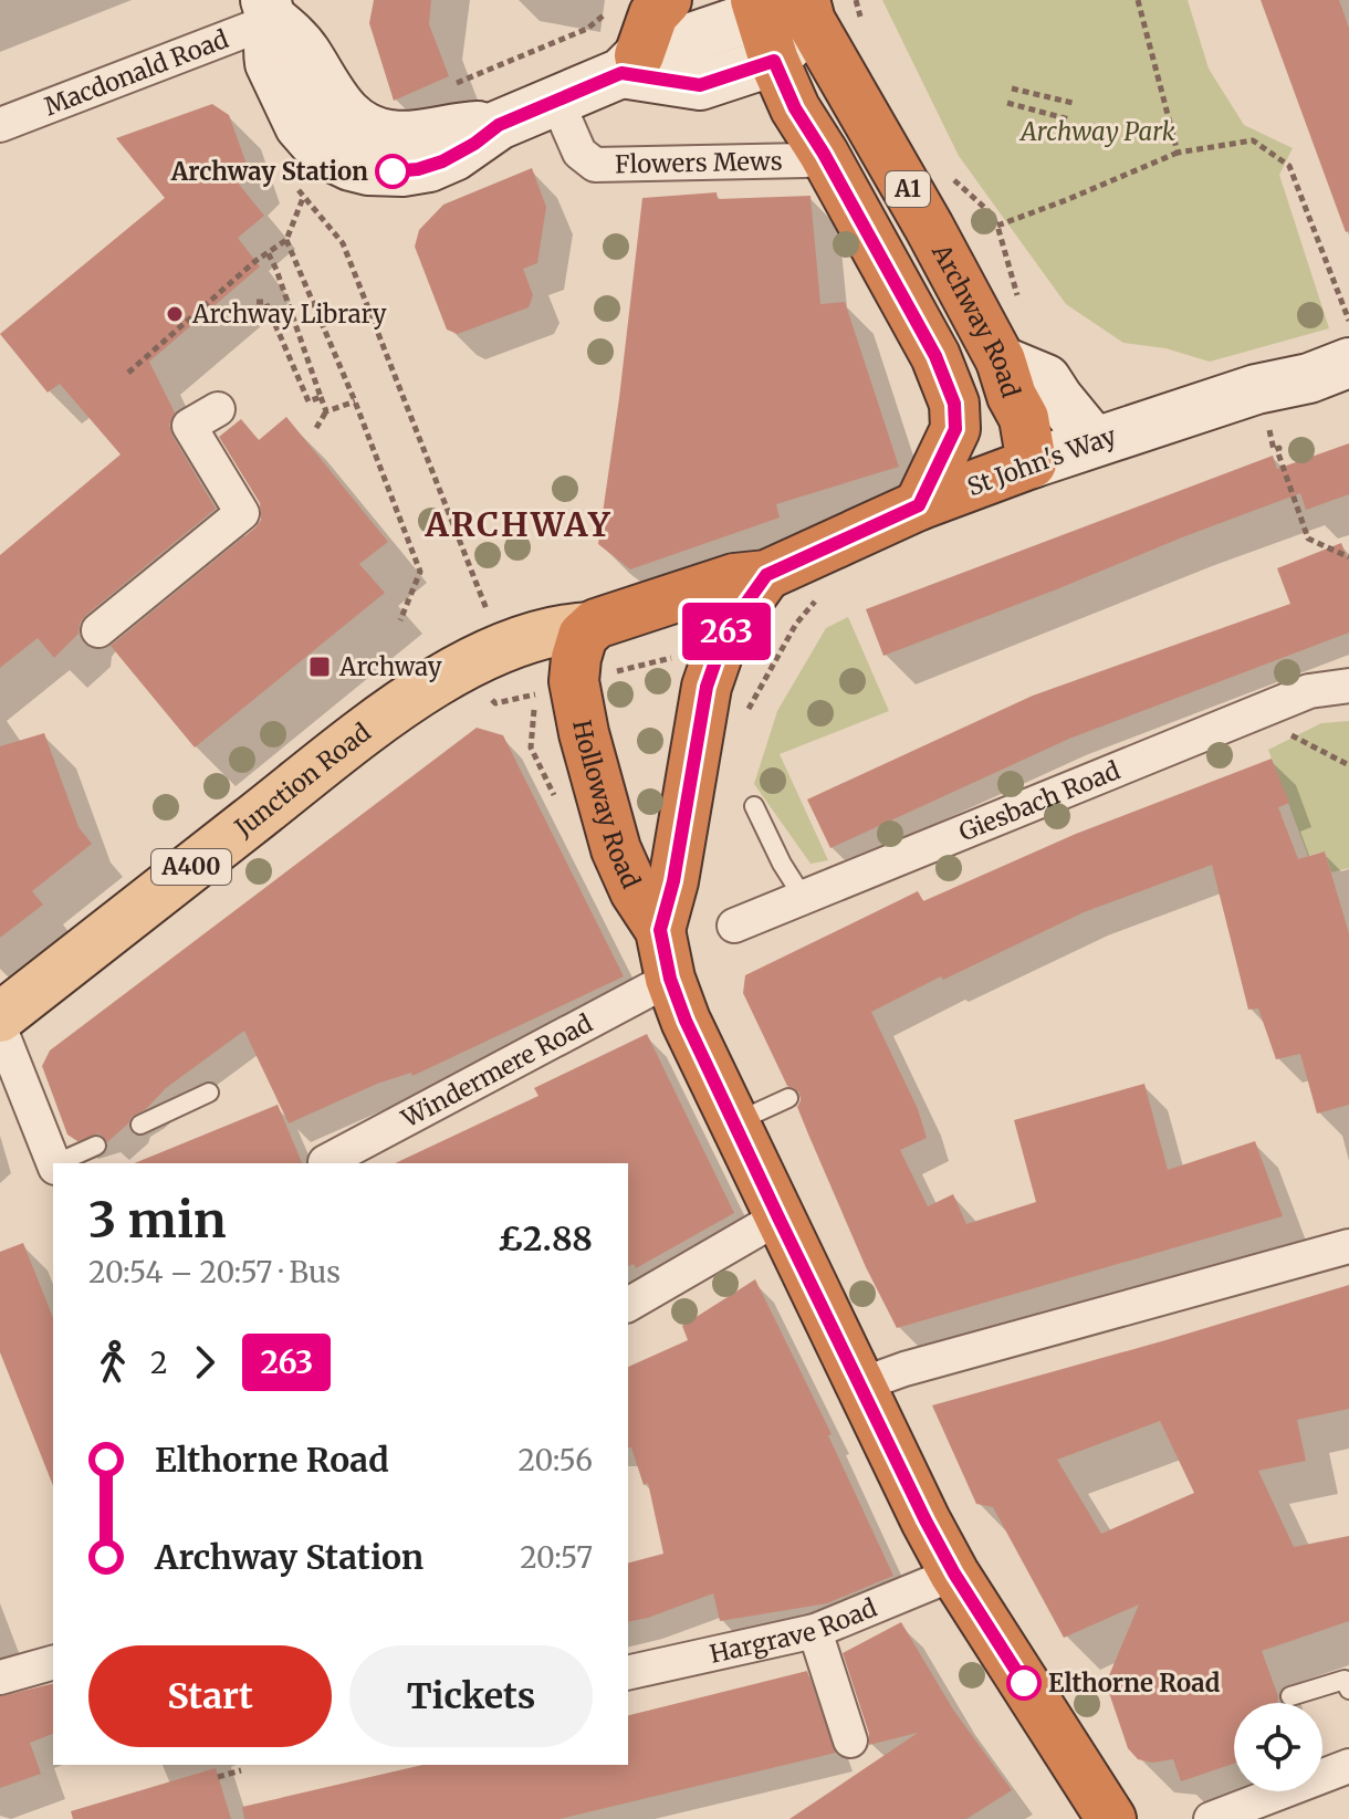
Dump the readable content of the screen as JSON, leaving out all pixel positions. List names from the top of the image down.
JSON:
{
  "streets": {
    "highway": [
      "A1",
      "Archway Road",
      "St John's Way",
      "Holloway Road"
    ],
    "main road": ["Junction Road", "A400"],
    "street": [
      "Macdonald Road",
      "Flowers Mews",
      "Giesbach Road",
      "Windermere Road",
      "Hargrave Road"
    ]
  },
  "crossings": [
    ["Flowers Mews", "A1"],
    ["A1", "St John's Way"],
    ["Archway Road", "St John's Way"],
    ["St John's Way", "Junction Road"],
    ["St John's Way", "Holloway Road"],
    ["Junction Road", "Holloway Road"],
    ["Holloway Road", "Windermere Road"],
    ["Holloway Road", "Hargrave Road"]
  ],
  "districts": ["ARCHWAY"],
  "parks": ["Archway Park"],
  "places": {
    "other": ["Archway Station", "Archway Library", "Elthorne Road"],
    "transit": ["Archway"]
  },
  "lines": ["bus line 263"],
  "page": {
    "on_map": "263",
    "heading": ["3 min", "20:54 – 20:57 · Bus", "£2.88"],
    "legs": ["2", "263"],
    "list": [
      {
        "name": "Elthorne Road",
        "value": "20:56"
      },
      {
        "name": "Archway Station",
        "value": "20:57"
      }
    ],
    "buttons": ["Start", "Tickets"]
  }
}
